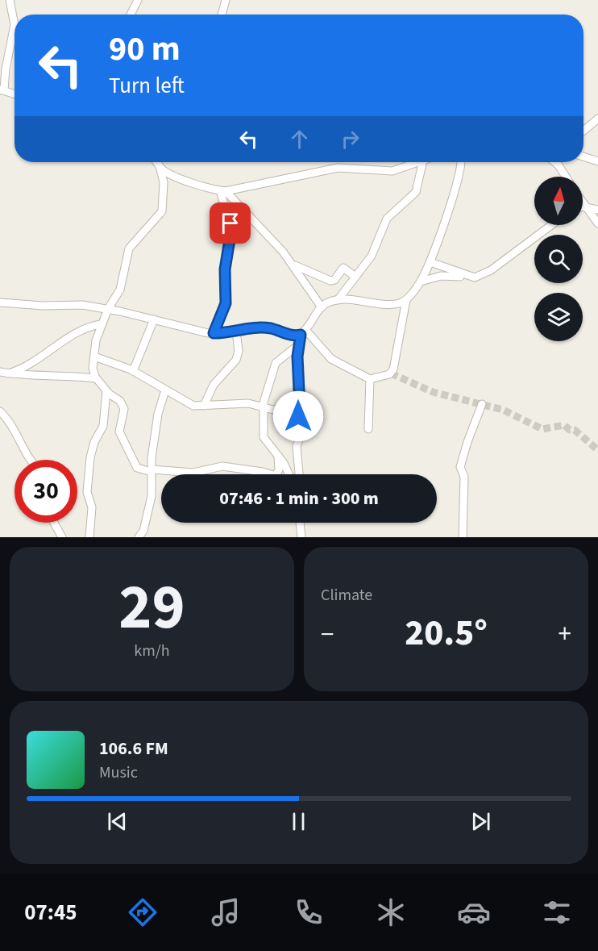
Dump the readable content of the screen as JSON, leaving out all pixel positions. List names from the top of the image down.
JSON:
{
  "north": "top",
  "page": {
    "turn": ["90 m", "Turn left"],
    "limit": "30",
    "trip": "07:46 · 1 min · 300 m",
    "tile": [
      ["29", "km/h"],
      "Climate"
    ],
    "heat": ["−", "20.5°", "+"],
    "song": ["106.6 FM", "Music"],
    "tabs": "07:45"
  }
}
